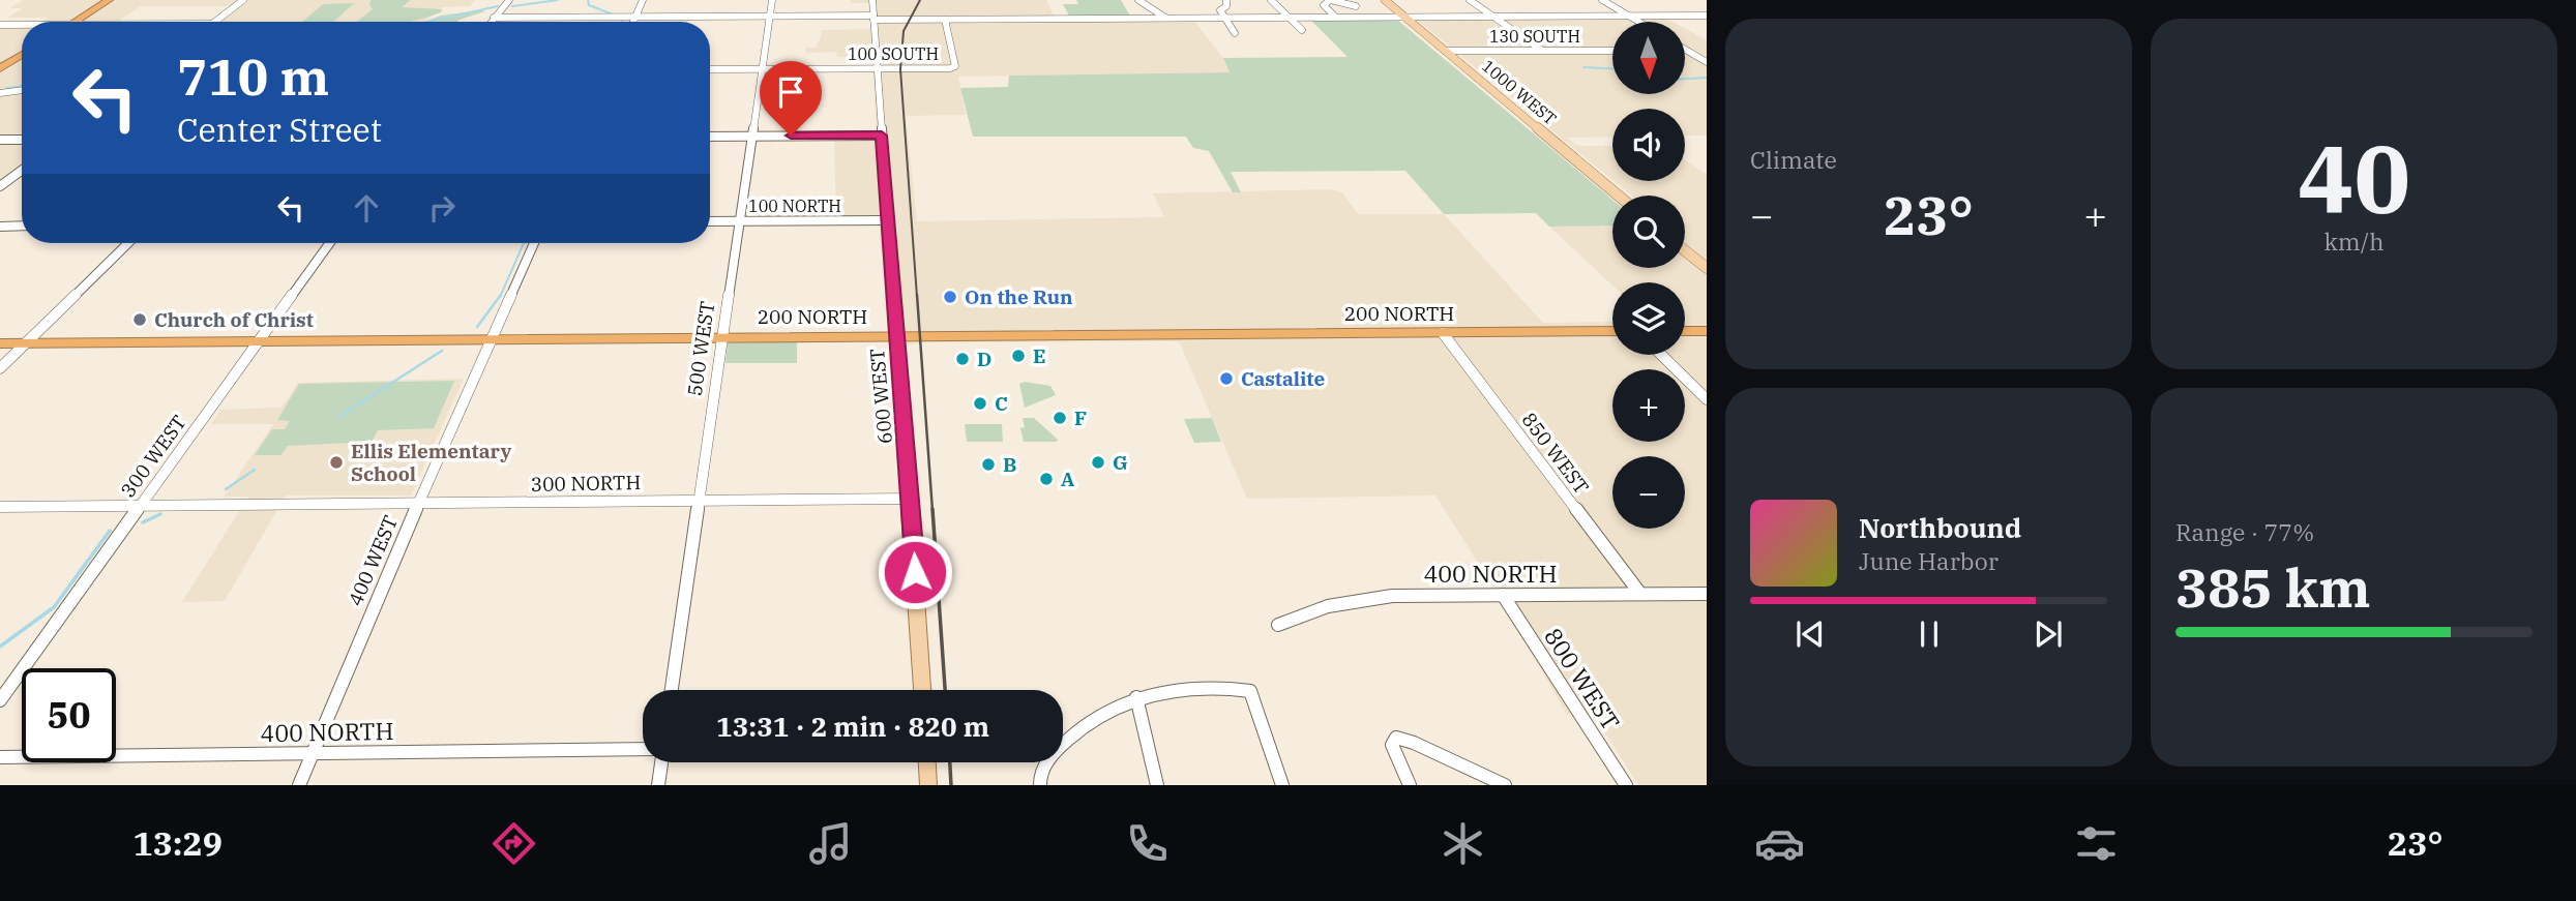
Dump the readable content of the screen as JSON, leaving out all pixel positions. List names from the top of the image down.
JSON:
{
  "streets": {
    "highway": ["200 NORTH"],
    "main road": ["1000 WEST", "600 WEST"],
    "street": [
      "130 SOUTH",
      "100 SOUTH",
      "100 NORTH",
      "500 WEST",
      "850 WEST",
      "300 WEST",
      "300 NORTH",
      "400 WEST",
      "400 NORTH",
      "800 WEST"
    ]
  },
  "crossings": [
    ["130 SOUTH", "1000 WEST"],
    ["100 SOUTH", "500 WEST"],
    ["100 SOUTH", "600 WEST"],
    ["100 NORTH", "500 WEST"],
    ["100 NORTH", "600 WEST"],
    ["200 NORTH", "500 WEST"],
    ["200 NORTH", "600 WEST"],
    ["200 NORTH", "850 WEST"],
    ["200 NORTH", "300 WEST"],
    ["200 NORTH", "400 WEST"],
    ["500 WEST", "300 NORTH"],
    ["600 WEST", "300 NORTH"],
    ["850 WEST", "400 NORTH"],
    ["300 WEST", "300 NORTH"],
    ["300 NORTH", "400 WEST"],
    ["400 WEST", "400 NORTH"],
    ["400 NORTH", "800 WEST"]
  ],
  "places": [
    "On the Run",
    "Church of Christ",
    "E",
    "D",
    "Castalite",
    "C",
    "F",
    "Ellis Elementary School",
    "G",
    "B",
    "A"
  ],
  "north": "bottom",
  "page": {
    "tile": [
      "Climate",
      ["40", "km/h"],
      ["Range · 77%", "385 km"]
    ],
    "map_buttons": ["+", "−"],
    "turn": ["710 m", "Center Street"],
    "heat": ["−", "23°", "+"],
    "song": ["Northbound", "June Harbor"],
    "limit": "50",
    "trip": "13:31 · 2 min · 820 m",
    "tabs": ["13:29", "23°"]
  }
}
